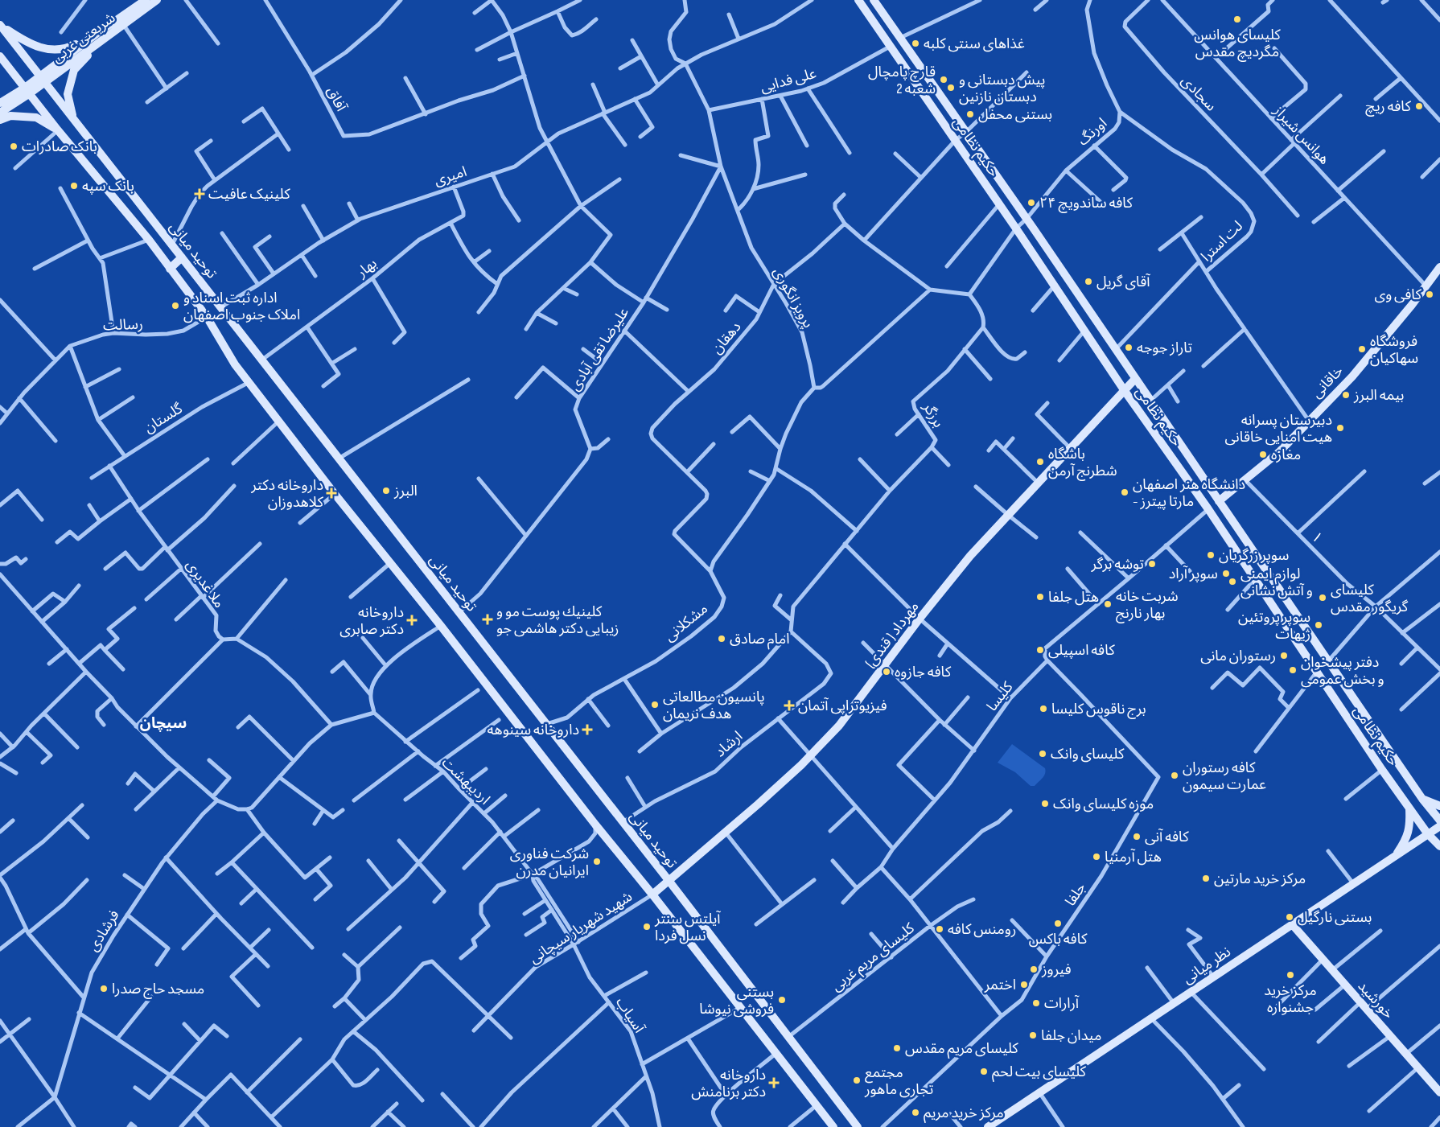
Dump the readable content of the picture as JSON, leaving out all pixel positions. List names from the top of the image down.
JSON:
{
  "streets": {
    "main road": [
      "شریعتی غربی",
      "حکیم نظامی",
      "توحید میانی",
      "خاقانی",
      "مهرداد ( قندی)",
      "نظر میانی",
      "خورشید"
    ],
    "street": [
      "علی فدایی",
      "سجادی",
      "آفاق",
      "اورنگ",
      "هوانس شیراز",
      "امیری",
      "لت استرا",
      "بهار",
      "پرویز انگوری",
      "رسالت",
      "دهقان",
      "علیرضا تقی آبادی",
      "برزگر",
      "گلستان",
      "۱",
      "ملا غدیری",
      "مشکلانی",
      "کلیسا",
      "ارشاد",
      "اردیبهشت",
      "جلفا",
      "شهید شهریار سیچانی",
      "فرشادی",
      "کلیسای مریم غربی",
      "آسیاب"
    ]
  },
  "crossings": [
    ["شریعتی غربی", "توحید میانی"],
    ["علی فدایی", "حکیم نظامی"],
    ["علی فدایی", "پرویز انگوری"],
    ["اورنگ", "حکیم نظامی"],
    ["اورنگ", "لت استرا"],
    ["هوانس شیراز", "خاقانی"],
    ["حکیم نظامی", "خاقانی"],
    ["حکیم نظامی", "مهرداد ( قندی)"],
    ["حکیم نظامی", "نظر میانی"],
    ["امیری", "توحید میانی"],
    ["امیری", "بهار"],
    ["امیری", "پرویز انگوری"],
    ["لت استرا", "خاقانی"],
    ["توحید میانی", "بهار"],
    ["توحید میانی", "رسالت"],
    ["توحید میانی", "گلستان"],
    ["توحید میانی", "مشکلانی"],
    ["توحید میانی", "مهرداد ( قندی)"],
    ["توحید میانی", "ارشاد"],
    ["توحید میانی", "شهید شهریار سیچانی"],
    ["توحید میانی", "کلیسای مریم غربی"],
    ["پرویز انگوری", "دهقان"],
    ["پرویز انگوری", "علیرضا تقی آبادی"],
    ["دهقان", "مشکلانی"],
    ["خاقانی", "۱"],
    ["گلستان", "ملا غدیری"],
    ["مهرداد ( قندی)", "شهید شهریار سیچانی"],
    ["کلیسا", "جلفا"],
    ["اردیبهشت", "شهید شهریار سیچانی"],
    ["اردیبهشت", "آسیاب"],
    ["شهید شهریار سیچانی", "آسیاب"],
    ["نظر میانی", "خورشید"]
  ],
  "districts": ["سیچان"],
  "places": {
    "other": [
      "کلیسای هوانس مگردیچ مقدس",
      "غذاهای سنتی کلبه",
      "قارچ پامچال شعبه 2",
      "پیش دبستانی و دبستان نازنین",
      "کافه ریچ",
      "بستنی محفل",
      "بانک صادرات",
      "بانک سپه",
      "کافه ساندویچ ۲۴",
      "آقای گریل",
      "کافی وی",
      "اداره ثبت اسناد و املاک جنوب اصفهان",
      "تاراز جوجه",
      "فروشگاه سهاکیان",
      "بیمه البرز",
      "دبیرستان پسرانه هیت امنایی خاقانی",
      "مغازه",
      "باشگاه شطرنج آرمن",
      "البرز",
      "دانشگاه هنر اصفهان - مارتا پیترز",
      "سوپر زرگریان",
      "توشه برگر",
      "سوپر آراد",
      "لوازم ایمنی و آتش نشانی",
      "هتل جلفا",
      "کلیسای گریگور مقدس",
      "شربت خانه بهار نارنج",
      "سوپر پروتئین ژیهات",
      "امام صادق",
      "کافه اسپیلی",
      "رستوران مانی",
      "دفتر پیشخوان و بخش عمومی",
      "کافه جازوه",
      "پانسیون مطالعاتی هدف نریمان",
      "برج ناقوس کلیسا",
      "کلیسای وانک",
      "کافه رستوران عمارت سیمون",
      "موزه کلیسای وانک",
      "کافه آنی",
      "هتل آرمنیا",
      "شرکت فناوری ایرانیان مدرن",
      "مرکز خرید مارتین",
      "بستنی نارگیل",
      "کافه باکس",
      "آیلتس سنتر نسل فردا",
      "رومنس کافه",
      "فیروز",
      "مرکز خرید جشنواره",
      "اختمر",
      "مسجد حاج صدرا",
      "بستنی فروشی نیوشا",
      "آرارات",
      "میدان جلفا",
      "کلیسای مریم مقدس",
      "کلیسای بیت لحم",
      "مجتمع تجاری ماهور",
      "مرکز خرید مریم"
    ],
    "health": [
      "کلینیک عافیت",
      "داروخانه دکتر کلاهدوزان",
      "كلينيك پوست مو و زيبايى دکتر هاشمی جو",
      "داروخانه دکتر صابری",
      "فیزیوتراپی آتمان",
      "داروخانه سینوهه",
      "داروخانه دکتر برنامنش"
    ]
  }
}
